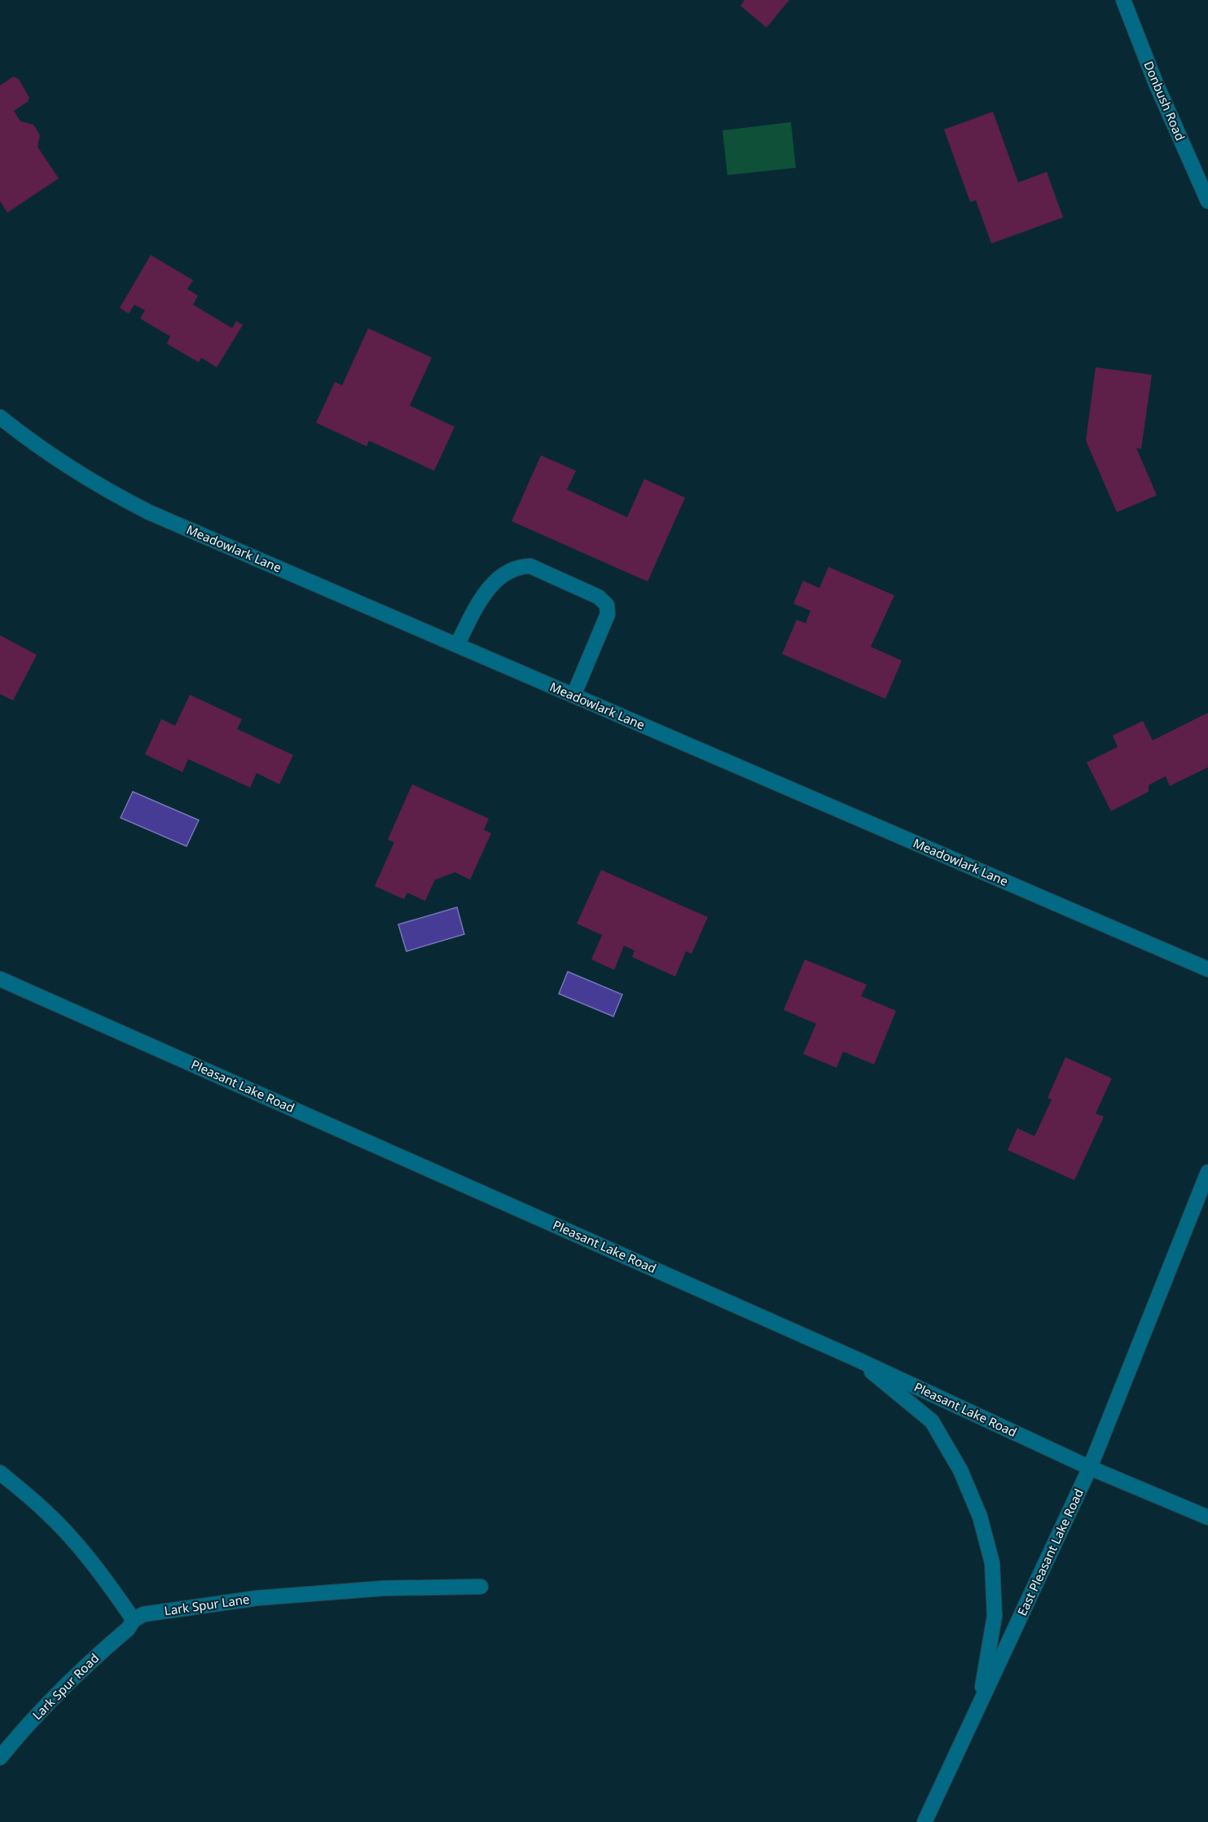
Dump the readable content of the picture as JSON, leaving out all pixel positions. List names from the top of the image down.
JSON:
{
  "streets": {
    "street": [
      "Donbush Road",
      "Meadowlark Lane",
      "Pleasant Lake Road",
      "East Pleasant Lake Road",
      "Lark Spur Lane",
      "Lark Spur Road"
    ]
  },
  "crossings": [
    ["Pleasant Lake Road", "East Pleasant Lake Road"],
    ["Lark Spur Lane", "Lark Spur Road"]
  ]
}
